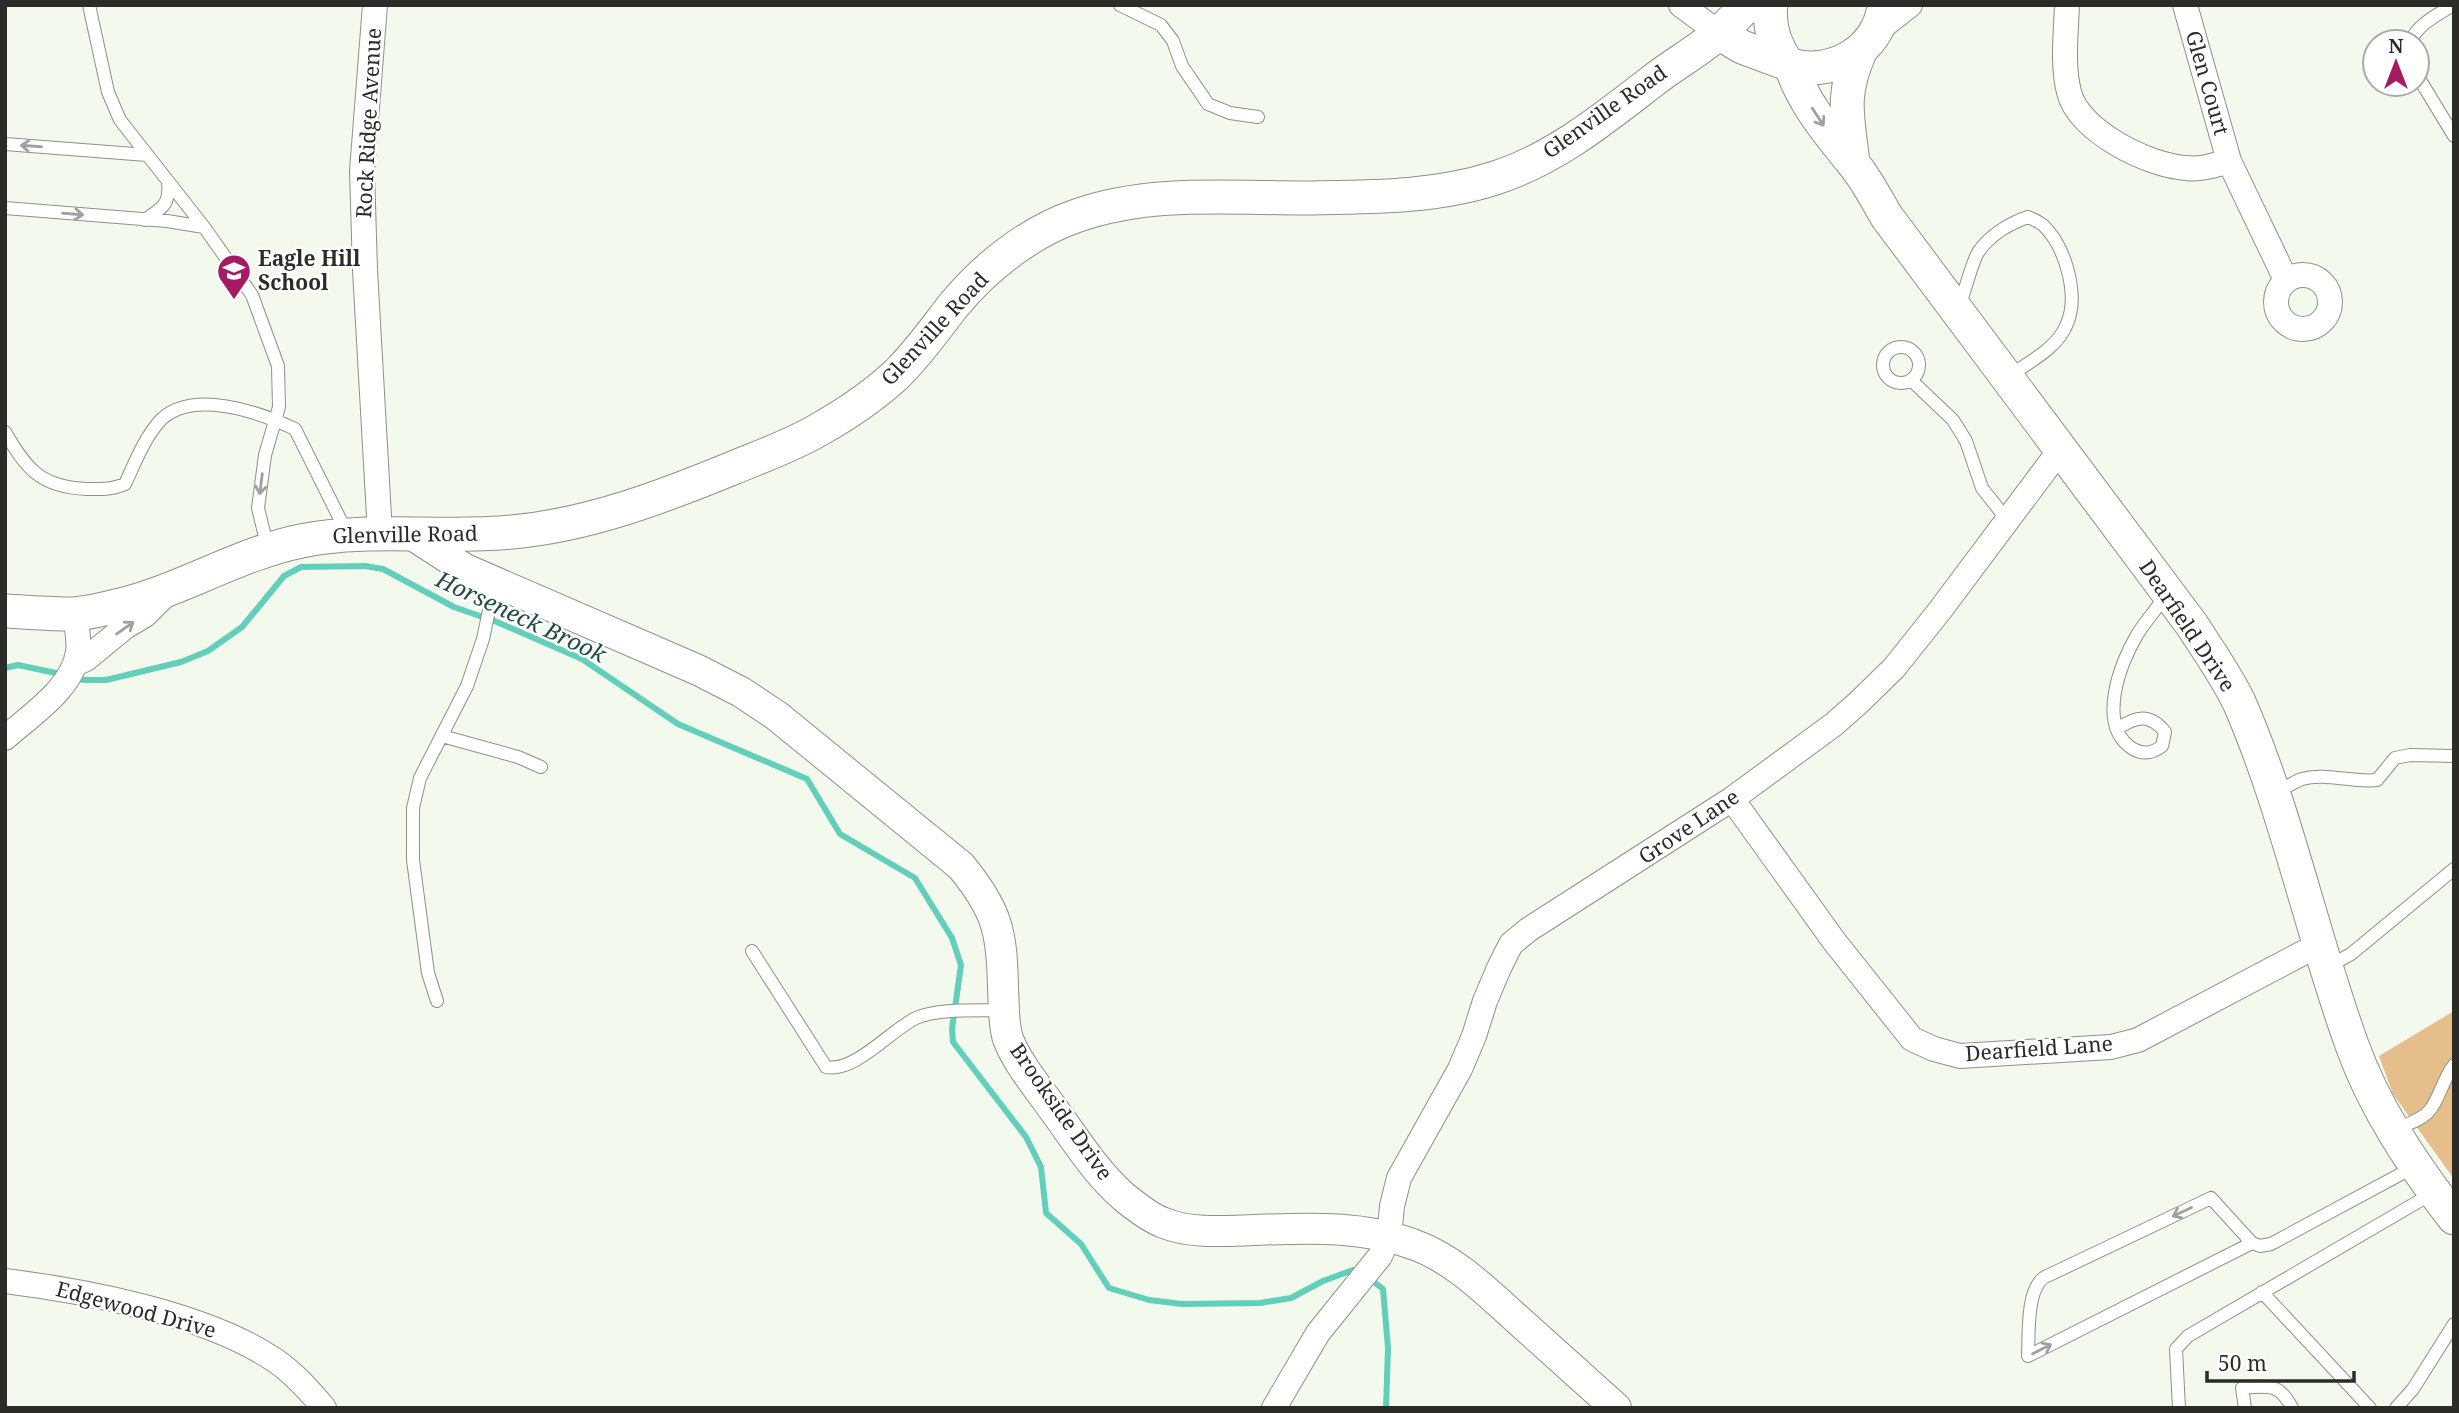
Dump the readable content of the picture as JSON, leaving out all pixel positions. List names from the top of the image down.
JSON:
{
  "streets": {
    "main road": ["Glenville Road", "Dearfield Drive"],
    "street": [
      "Glen Court",
      "Rock Ridge Avenue",
      "Grove Lane",
      "Dearfield Lane",
      "Brookside Drive",
      "Edgewood Drive"
    ]
  },
  "crossings": [
    ["Glenville Road", "Rock Ridge Avenue"],
    ["Glenville Road", "Brookside Drive"],
    ["Dearfield Drive", "Grove Lane"],
    ["Dearfield Drive", "Dearfield Lane"],
    ["Grove Lane", "Dearfield Lane"],
    ["Grove Lane", "Brookside Drive"]
  ],
  "water": ["Horseneck Brook"],
  "places": {
    "school or university": ["Eagle Hill School"]
  },
  "scale_bar": "50 m",
  "north": "top"
}
